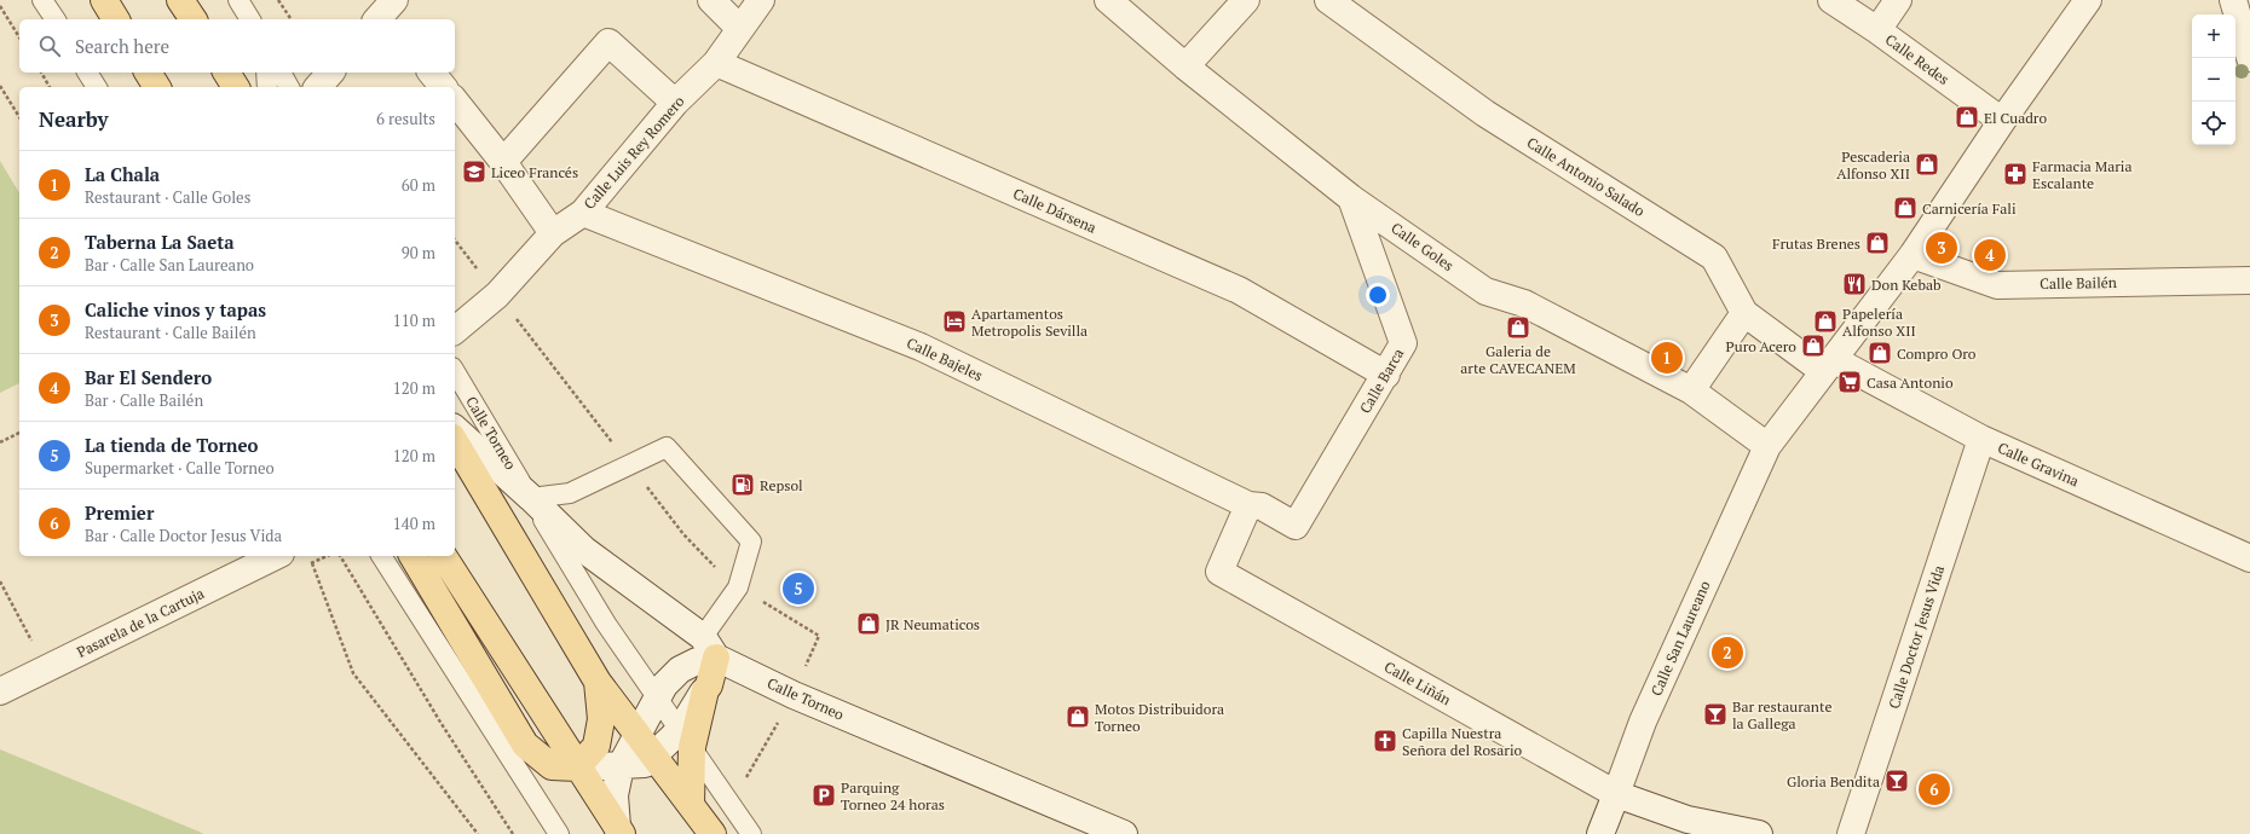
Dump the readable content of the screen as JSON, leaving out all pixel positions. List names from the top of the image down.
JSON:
{
  "streets": {
    "street": [
      "Calle Redes",
      "Calle Luis Rey Romero",
      "Calle Antonio Salado",
      "Calle Dársena",
      "Calle Goles",
      "Calle Bailén",
      "Calle Bajeles",
      "Calle Barca",
      "Calle Torneo",
      "Calle Gravina",
      "Pasarela de la Cartuja",
      "Calle Doctor Jesus Vida",
      "Calle San Laureano",
      "Calle Liñán"
    ]
  },
  "crossings": [
    ["Calle Redes", "Calle San Laureano"],
    ["Calle Luis Rey Romero", "Calle Dársena"],
    ["Calle Luis Rey Romero", "Calle Bajeles"],
    ["Calle Antonio Salado", "Calle Gravina"],
    ["Calle Antonio Salado", "Calle San Laureano"],
    ["Calle Dársena", "Calle Barca"],
    ["Calle Goles", "Calle Barca"],
    ["Calle Goles", "Calle San Laureano"],
    ["Calle Bailén", "Calle San Laureano"],
    ["Calle Bajeles", "Calle Barca"],
    ["Calle Bajeles", "Calle Liñán"],
    ["Calle Gravina", "Calle Doctor Jesus Vida"],
    ["Calle Gravina", "Calle San Laureano"],
    ["Calle San Laureano", "Calle Liñán"]
  ],
  "places": {
    "shop": [
      "El Cuadro",
      "Pescaderia Alfonso XII",
      "Carnicería Fali",
      "Frutas Brenes",
      "Papelería Alfonso XII",
      "Galeria de arte CAVECANEM",
      "Puro Acero",
      "Compro Oro",
      "JR Neumaticos",
      "Motos Distribuidora Torneo"
    ],
    "school or university": ["Liceo Francés"],
    "pharmacy": ["Farmacia Maria Escalante"],
    "restaurant": ["Don Kebab"],
    "hotel": ["Apartamentos Metropolis Sevilla"],
    "supermarket": ["Casa Antonio"],
    "fuel station": ["Repsol"],
    "bar": ["Bar restaurante la Gallega", "Gloria Bendita"],
    "church": ["Capilla Nuestra Señora del Rosario"],
    "parking": ["Parquing Torneo 24 horas"]
  },
  "page": {
    "map_buttons": ["+", "−"],
    "search": "Search here",
    "heading": ["Nearby", "6 results"],
    "list": [
      {
        "mark": "1",
        "name": "La Chala",
        "note": "Restaurant · Calle Goles",
        "value": "60 m"
      },
      {
        "mark": "2",
        "name": "Taberna La Saeta",
        "note": "Bar · Calle San Laureano",
        "value": "90 m"
      },
      {
        "mark": "3",
        "name": "Caliche vinos y tapas",
        "note": "Restaurant · Calle Bailén",
        "value": "110 m"
      },
      {
        "mark": "4",
        "name": "Bar El Sendero",
        "note": "Bar · Calle Bailén",
        "value": "120 m"
      },
      {
        "mark": "5",
        "name": "La tienda de Torneo",
        "note": "Supermarket · Calle Torneo",
        "value": "120 m"
      },
      {
        "mark": "6",
        "name": "Premier",
        "note": "Bar · Calle Doctor Jesus Vida",
        "value": "140 m"
      }
    ],
    "pins": [
      "3",
      "4",
      "1",
      "5",
      "2",
      "6"
    ]
  }
}
